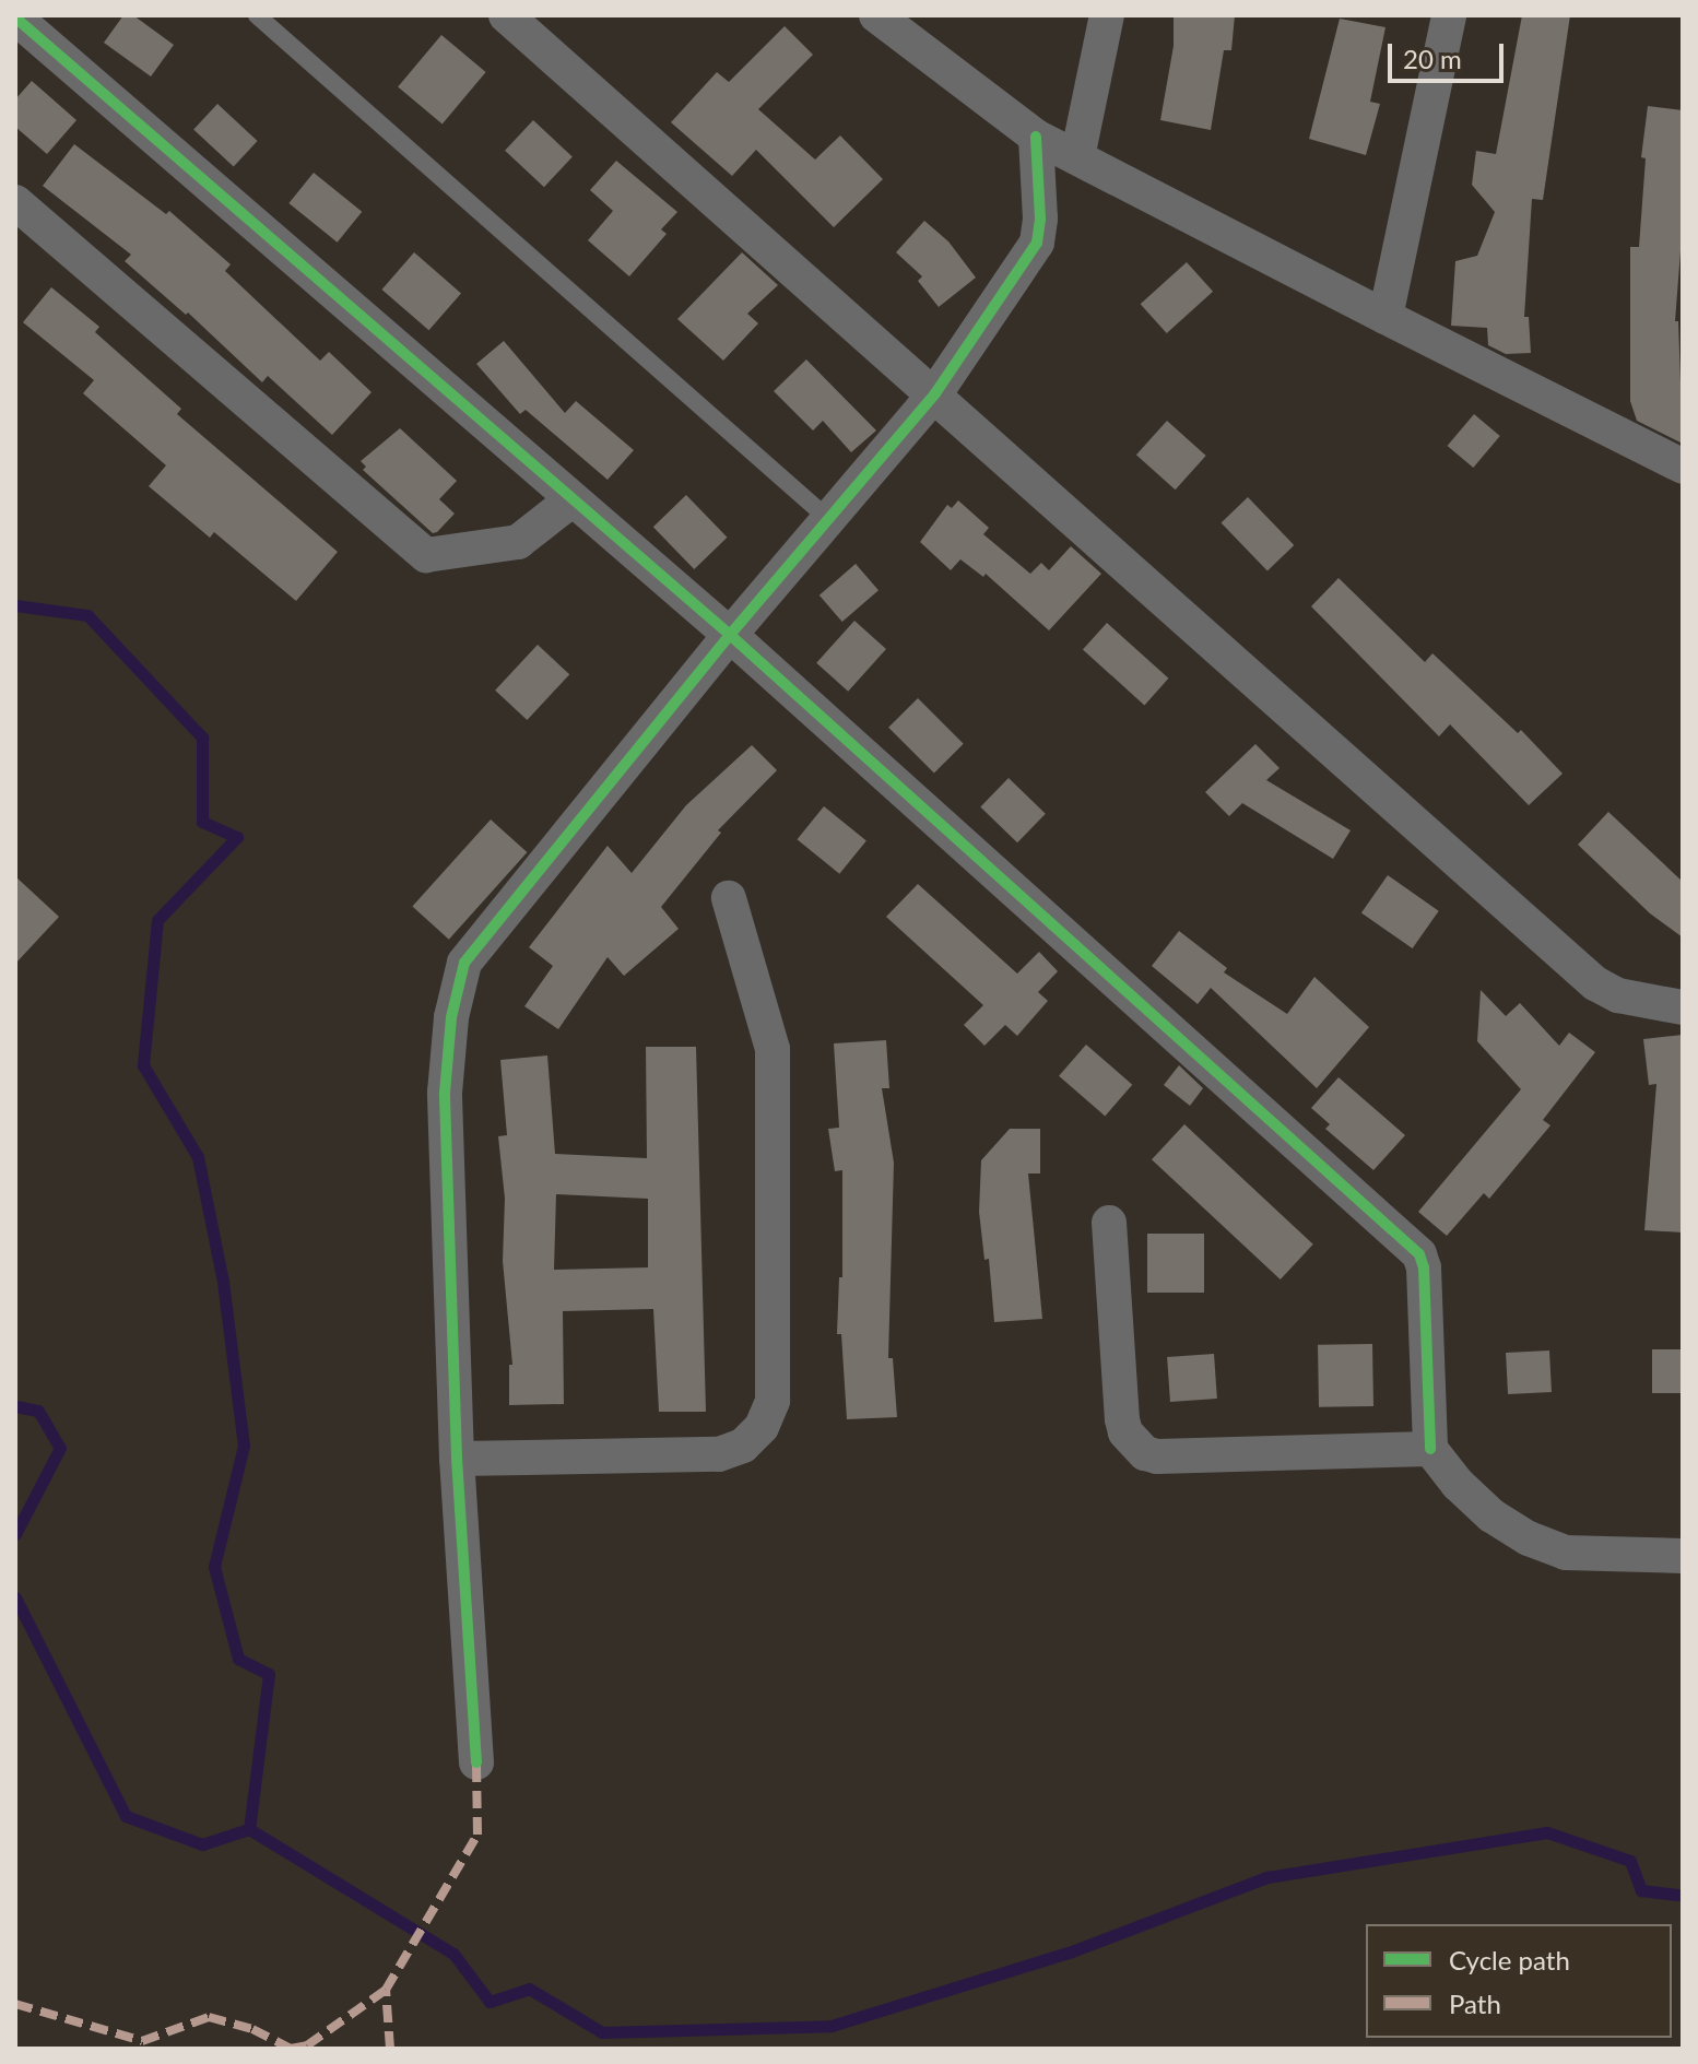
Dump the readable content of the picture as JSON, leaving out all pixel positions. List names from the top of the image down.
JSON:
{
  "legend": ["Cycle path", "Path"],
  "scale_bar": "20 m"
}
